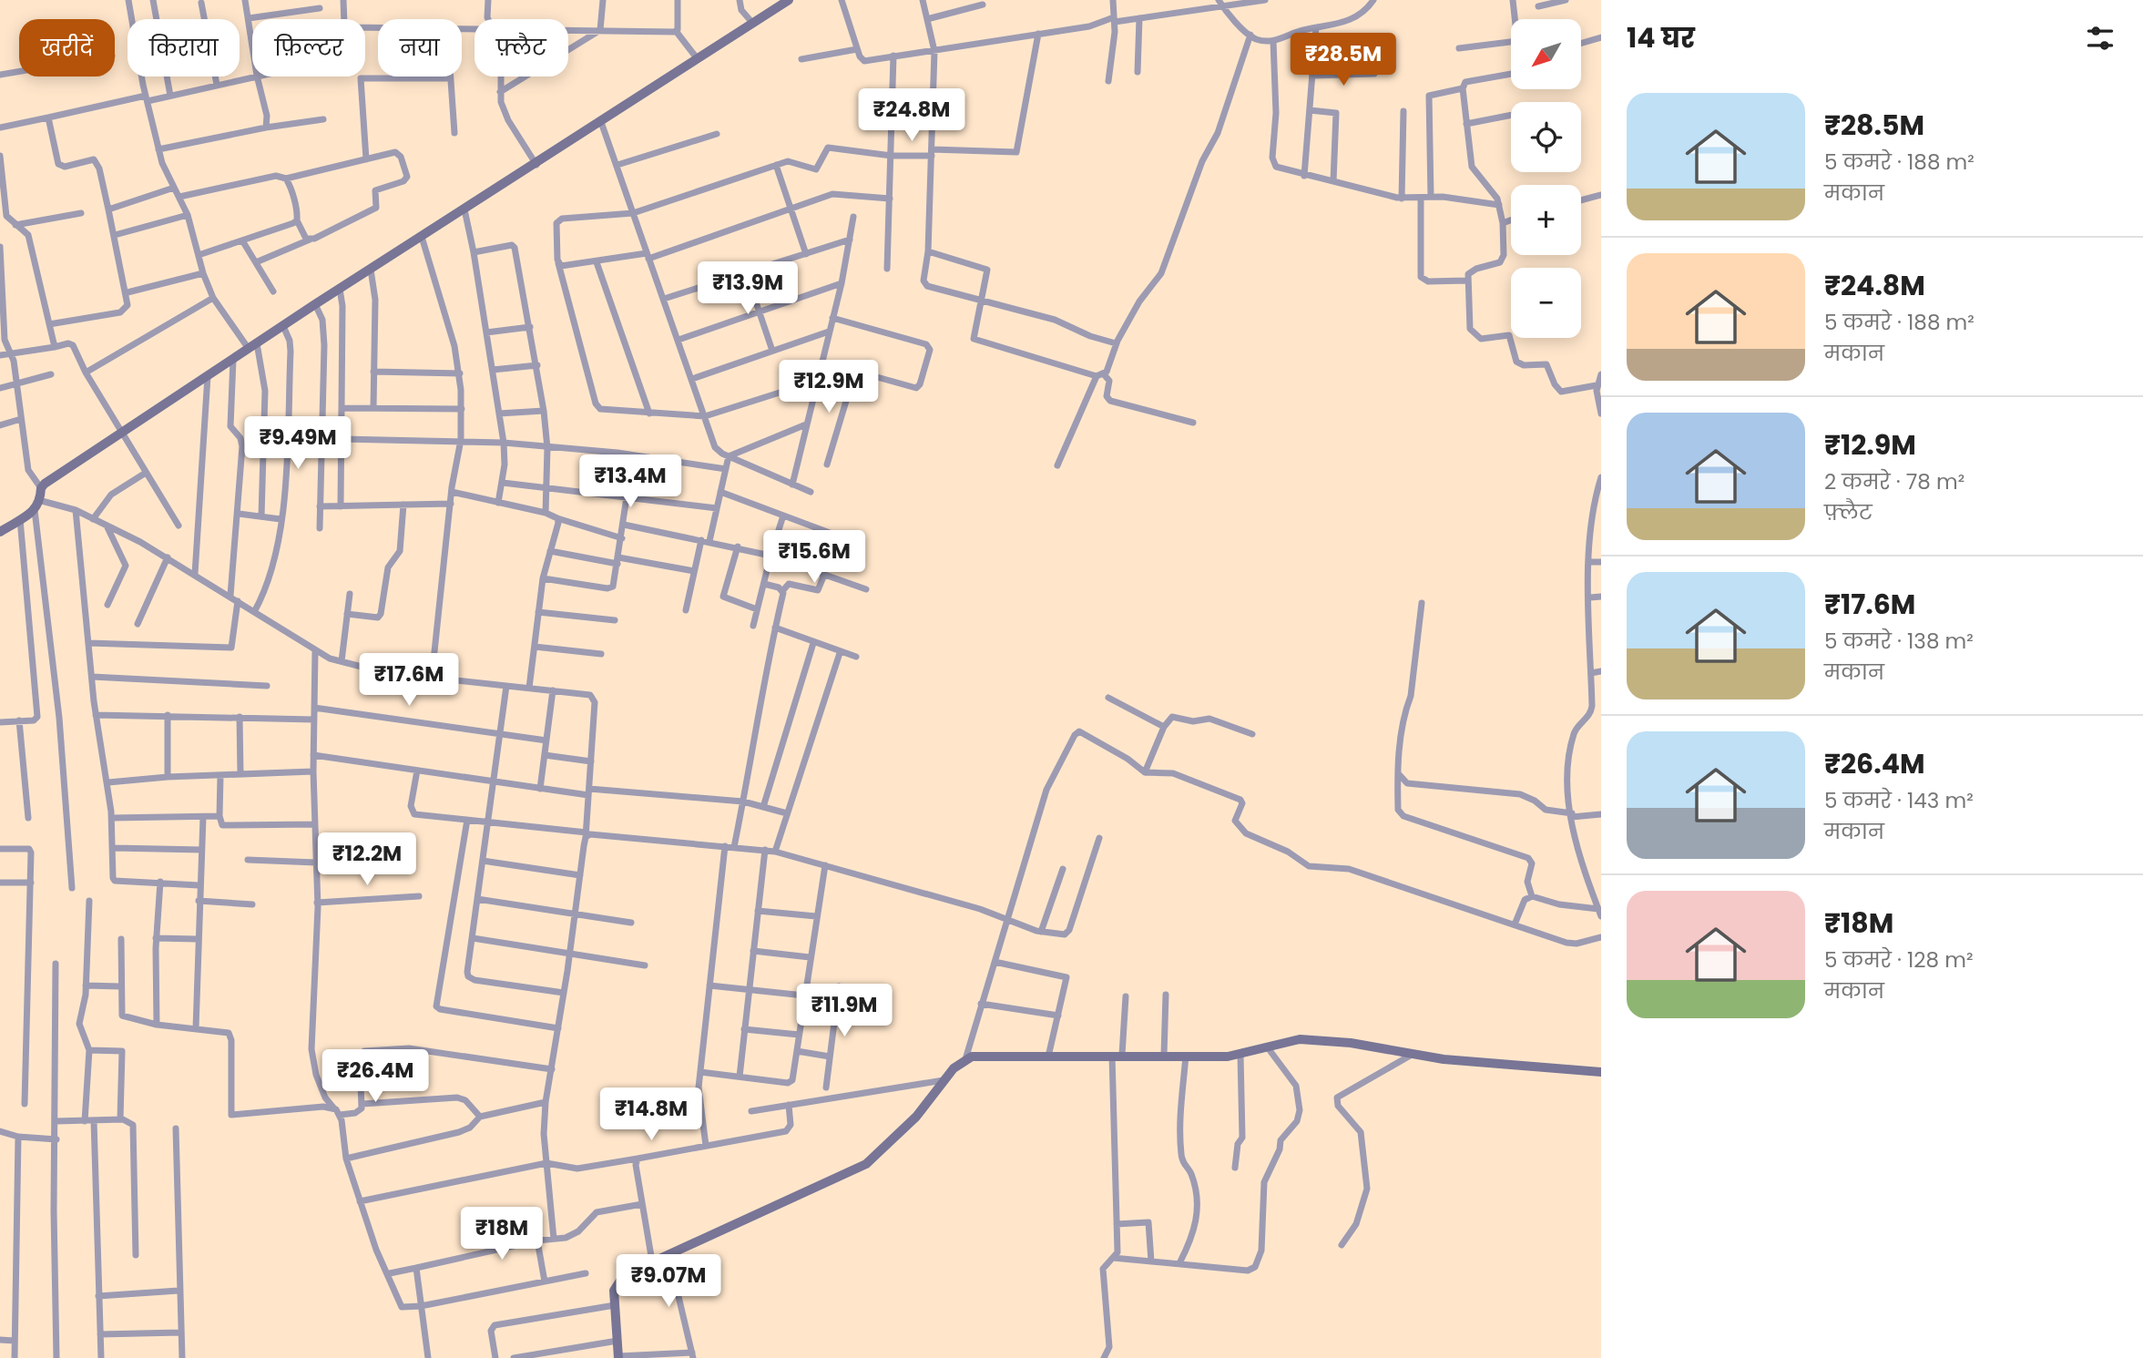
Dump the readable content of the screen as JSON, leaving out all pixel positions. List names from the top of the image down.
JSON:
{
  "north": "bottom left",
  "page": {
    "heading": "14 घर",
    "map_buttons": ["+", "−"],
    "chip": [
      "खरीदें",
      "किराया",
      "फ़िल्टर",
      "नया",
      "फ़्लैट"
    ],
    "price": [
      "₹28.5M",
      "₹24.8M",
      "₹13.9M",
      "₹12.9M",
      "₹9.49M",
      "₹13.4M",
      "₹15.6M",
      "₹17.6M",
      "₹12.2M",
      "₹11.9M",
      "₹26.4M",
      "₹14.8M",
      "₹18M",
      "₹9.07M"
    ],
    "list": [
      {
        "name": "₹28.5M",
        "note": "5 कमरे · 188 m² · मकान"
      },
      {
        "name": "₹24.8M",
        "note": "5 कमरे · 188 m² · मकान"
      },
      {
        "name": "₹12.9M",
        "note": "2 कमरे · 78 m² · फ़्लैट"
      },
      {
        "name": "₹17.6M",
        "note": "5 कमरे · 138 m² · मकान"
      },
      {
        "name": "₹26.4M",
        "note": "5 कमरे · 143 m² · मकान"
      },
      {
        "name": "₹18M",
        "note": "5 कमरे · 128 m² · मकान"
      }
    ]
  }
}
